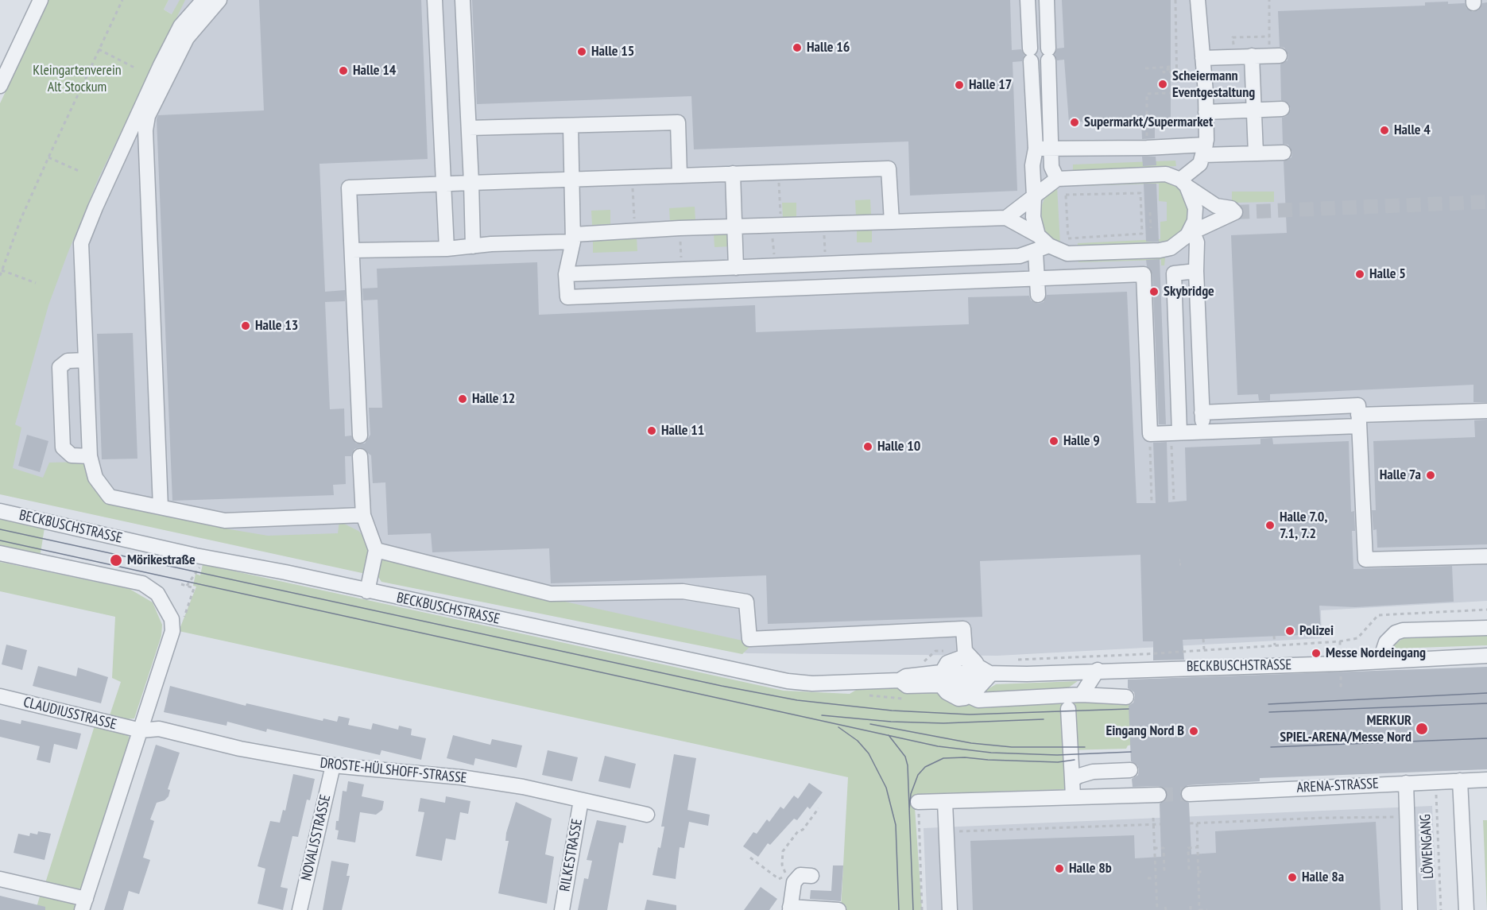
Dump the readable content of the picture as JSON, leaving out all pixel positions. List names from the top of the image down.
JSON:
{
  "streets": {
    "street": [
      "BECKBUSCHSTRASSE",
      "CLAUDIUSSTRASSE",
      "DROSTE-HÜLSHOFF-STRASSE",
      "ARENA-STRASSE",
      "NOVALISSTRASSE",
      "RILKESTRASSE"
    ],
    "path": ["LÖWENGANG"]
  },
  "crossings": [
    ["CLAUDIUSSTRASSE", "DROSTE-HÜLSHOFF-STRASSE"],
    ["DROSTE-HÜLSHOFF-STRASSE", "NOVALISSTRASSE"],
    ["DROSTE-HÜLSHOFF-STRASSE", "RILKESTRASSE"],
    ["ARENA-STRASSE", "LÖWENGANG"]
  ],
  "parks": ["Kleingartenverein Alt Stockum"],
  "places": [
    "Halle 16",
    "Halle 15",
    "Halle 14",
    "Scheiermann Eventgestaltung",
    "Halle 17",
    "Supermarkt/Supermarket",
    "Halle 4",
    "Halle 5",
    "Skybridge",
    "Halle 13",
    "Halle 12",
    "Halle 11",
    "Halle 9",
    "Halle 10",
    "Halle 7a",
    "Halle 7.0, 7.1, 7.2",
    "Mörikestraße",
    "Polizei",
    "Messe Nordeingang",
    "MERKUR SPIEL-ARENA/Messe Nord",
    "Eingang Nord B",
    "Halle 8b",
    "Halle 8a"
  ]
}
